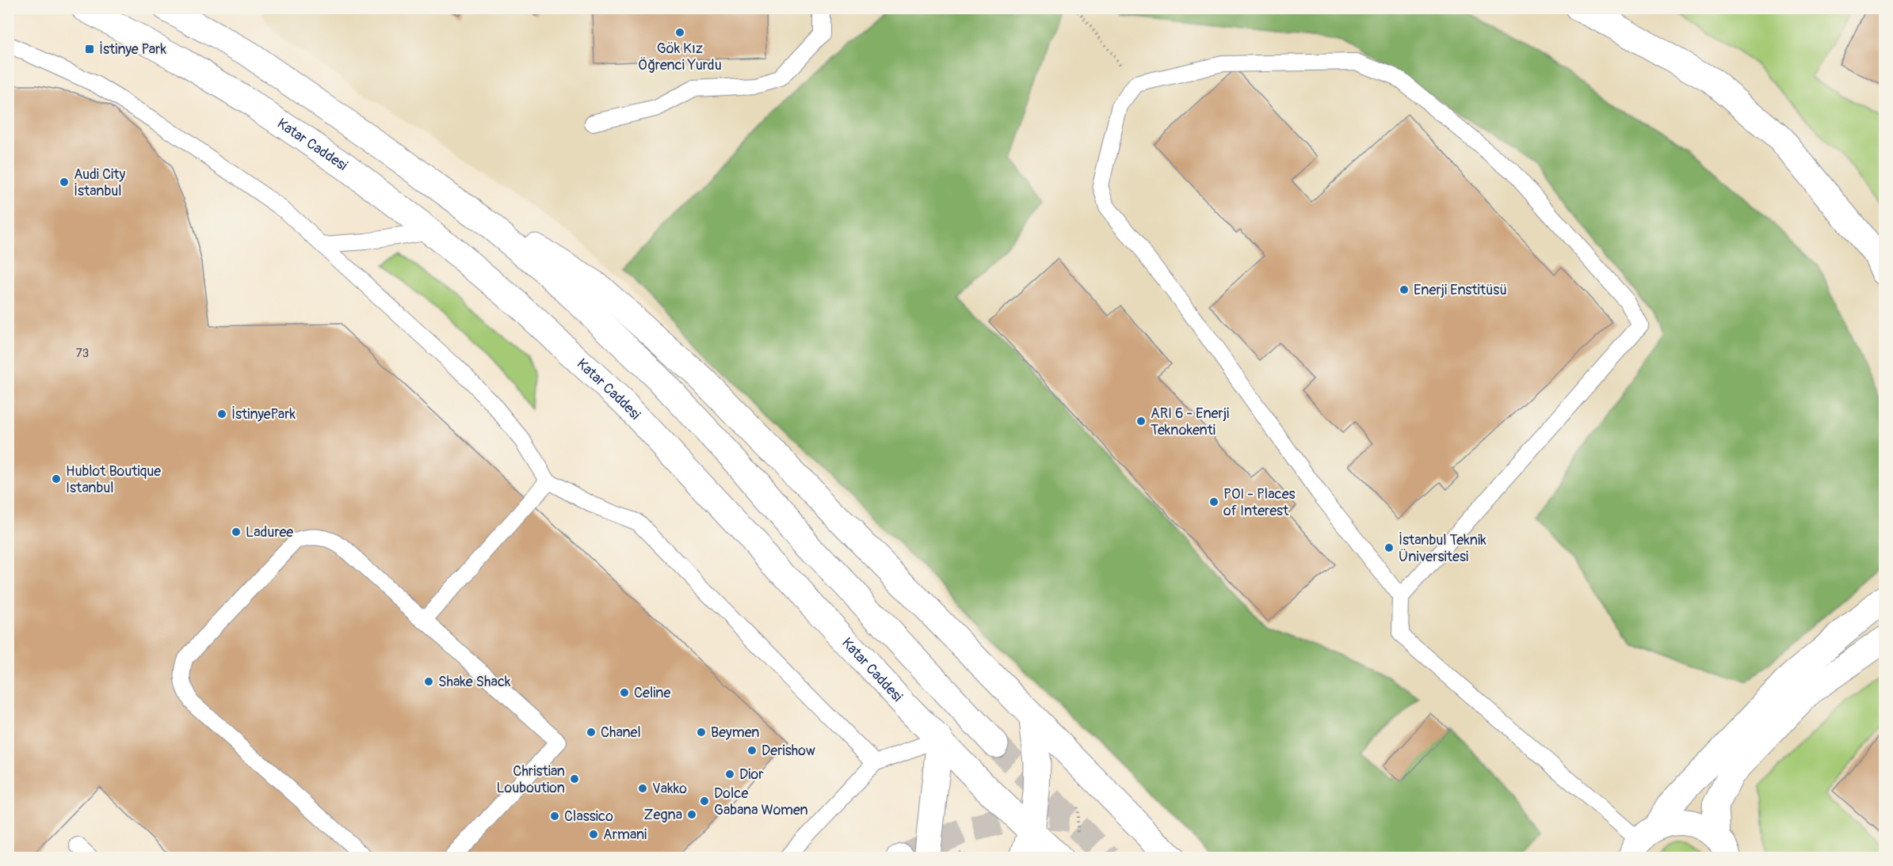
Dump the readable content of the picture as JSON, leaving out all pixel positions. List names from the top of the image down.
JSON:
{
  "streets": {
    "main road": ["Katar Caddesi"]
  },
  "places": {
    "other": [
      "Gök Kız Öğrenci Yurdu",
      "Audi City İstanbul",
      "Enerji Enstitüsü",
      "İstinyePark",
      "ARI 6 - Enerji Teknokenti",
      "Hublot Boutique Istanbul",
      "POI - Places of Interest",
      "Laduree",
      "İstanbul Teknik Üniversitesi",
      "Shake Shack",
      "Celine",
      "Chanel",
      "Beymen",
      "Derishow",
      "Dior",
      "Christian Louboution",
      "Vakko",
      "Dolce Gabana Women",
      "Zegna",
      "Classico",
      "Armani"
    ],
    "transit": ["İstinye Park"]
  },
  "house_numbers": ["73"]
}
